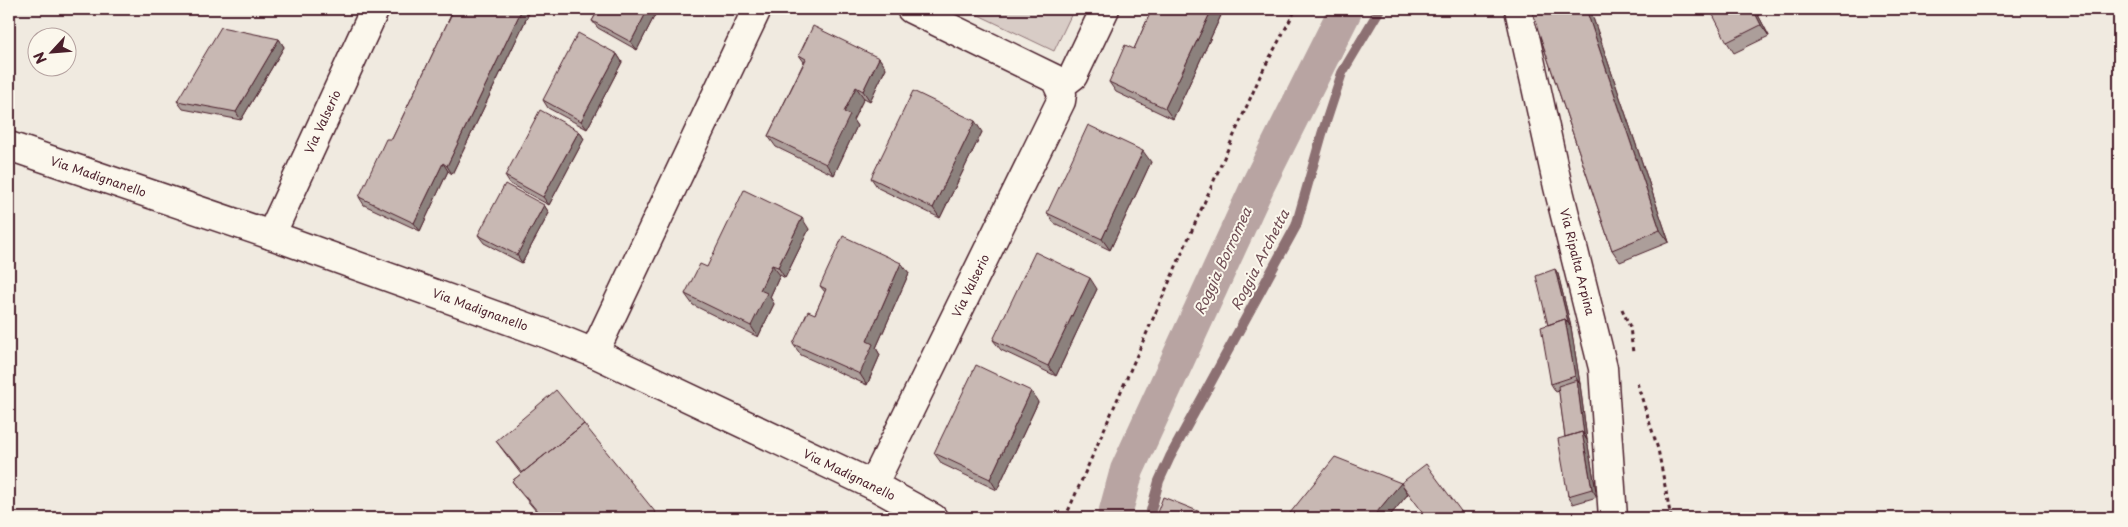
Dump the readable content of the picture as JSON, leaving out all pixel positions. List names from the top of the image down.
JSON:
{
  "streets": {
    "street": ["Via Valserio", "Via Madignanello", "Via Ripalta Arpina"]
  },
  "crossings": [
    ["Via Valserio", "Via Madignanello"]
  ],
  "water": ["Roggia Archetta", "Roggia Borromea"],
  "north": "bottom left"
}
